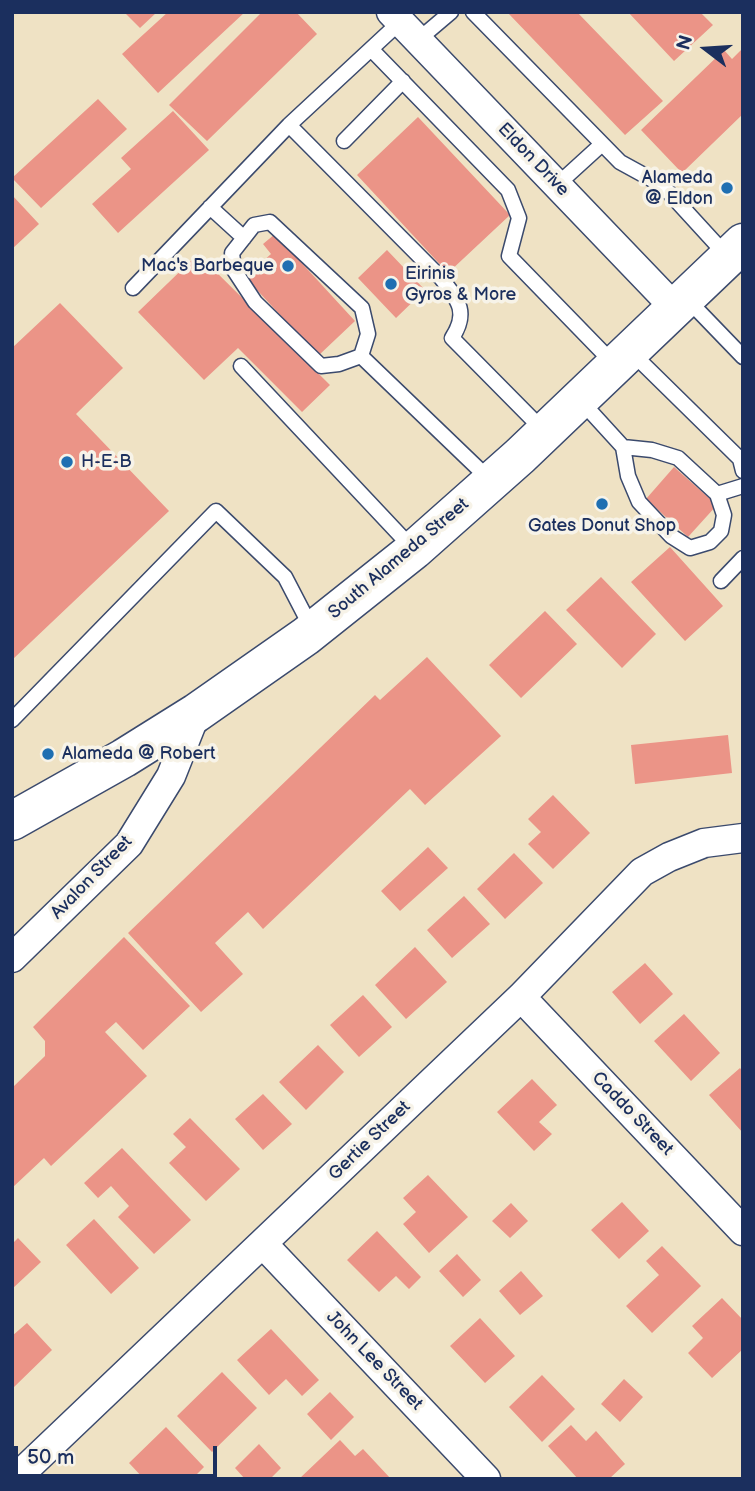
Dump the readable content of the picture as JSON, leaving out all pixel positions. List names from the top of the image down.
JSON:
{
  "streets": {
    "main road": ["South Alameda Street"],
    "street": [
      "Eldon Drive",
      "Avalon Street",
      "Caddo Street",
      "Gertie Street",
      "John Lee Street"
    ]
  },
  "crossings": [
    ["Eldon Drive", "South Alameda Street"],
    ["South Alameda Street", "Avalon Street"],
    ["Caddo Street", "Gertie Street"],
    ["Gertie Street", "John Lee Street"]
  ],
  "places": [
    "Alameda @ Eldon",
    "Mac's Barbeque",
    "Eirinis Gyros & More",
    "H-E-B",
    "Gates Donut Shop",
    "Alameda @ Robert"
  ],
  "scale_bar": "50 m",
  "north": "left"
}
